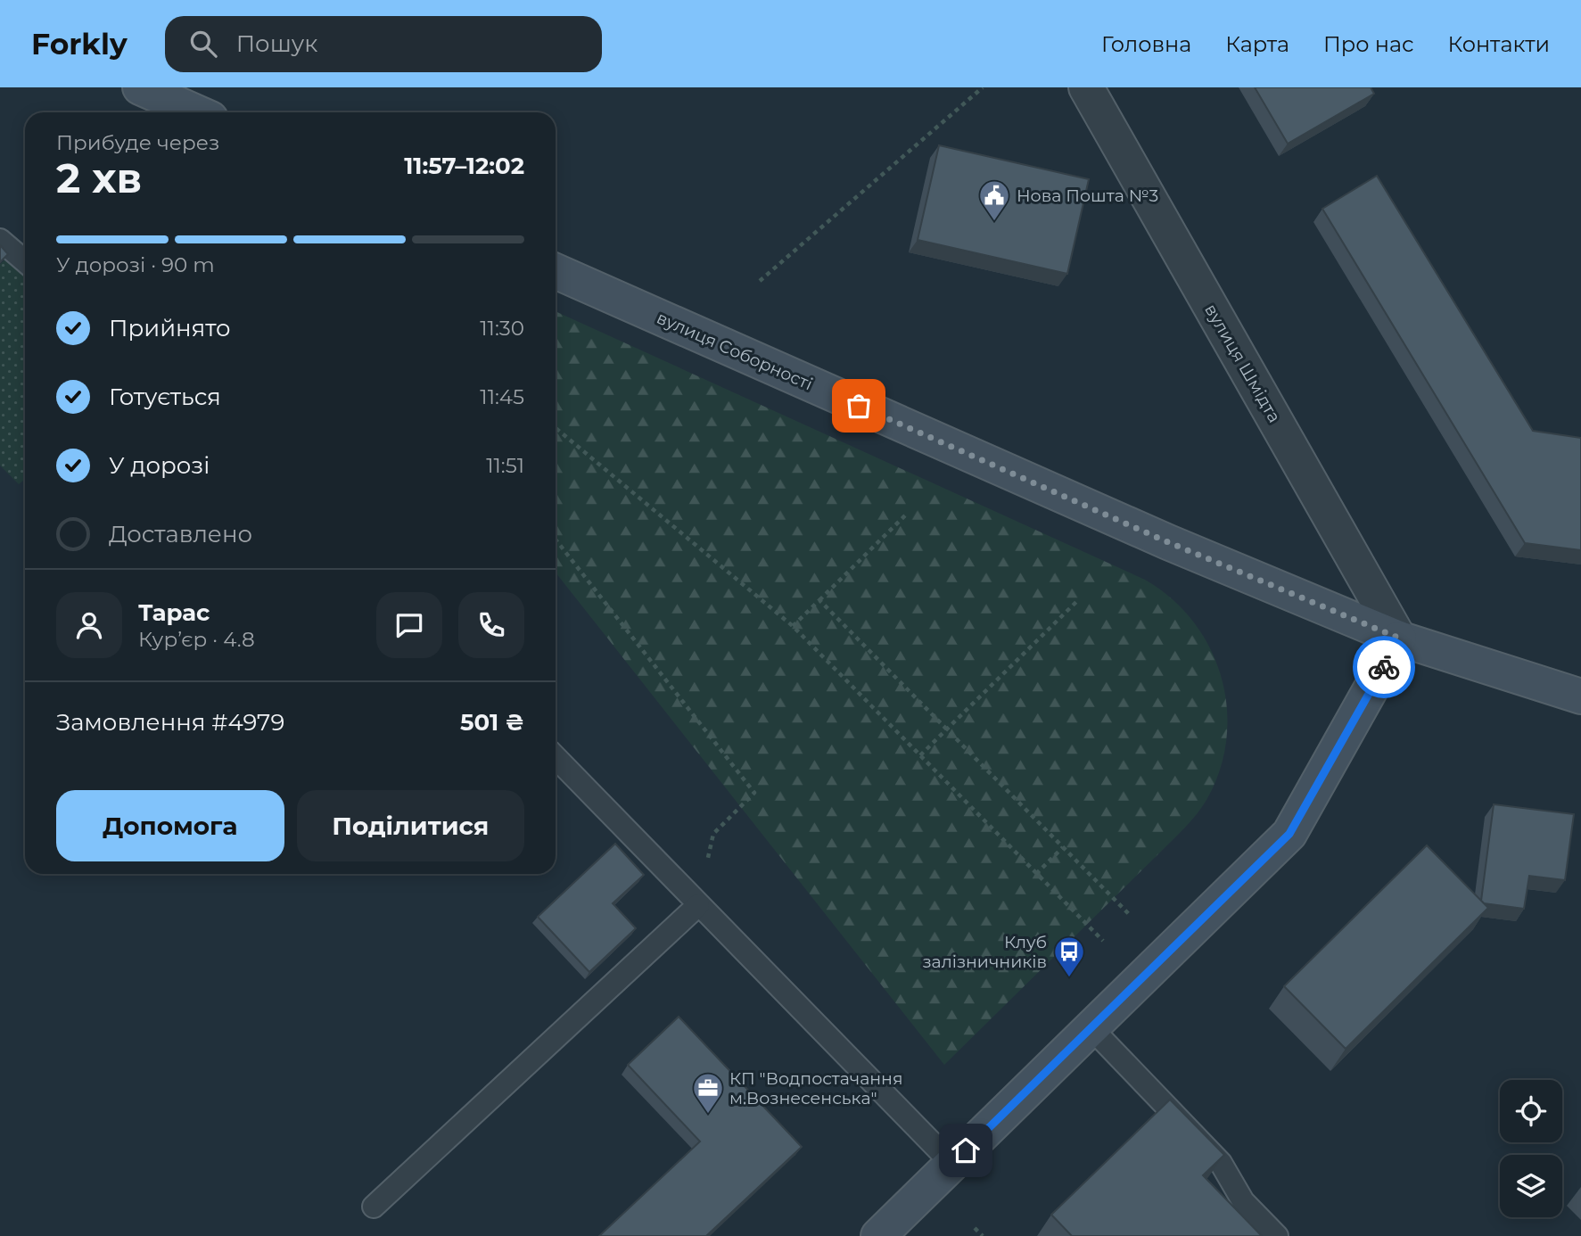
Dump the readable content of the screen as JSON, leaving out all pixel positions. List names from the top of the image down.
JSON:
{
  "streets": {
    "main road": ["вулиця Соборності"],
    "street": ["вулиця Шмідта"]
  },
  "crossings": [
    ["вулиця Соборності", "вулиця Шмідта"]
  ],
  "places": {
    "public building": ["Нова Пошта №3"],
    "bus stop": ["Клуб залізничників"],
    "office": ["КП \"Водпостачання м.Вознесенська\""]
  },
  "page": {
    "header": "Forkly",
    "search": "Пошук",
    "nav": [
      "Головна",
      "Карта",
      "Про нас",
      "Контакти"
    ],
    "heading": ["2 хв", "Прибуде через", "11:57–12:02"],
    "panel": [
      "Тарас",
      "Кур’єр · 4.8",
      "Замовлення #4979",
      "501 ₴"
    ],
    "bar": "У дорозі · 90 m",
    "list": [
      ["Прийнято", "11:30"],
      ["Готується", "11:45"],
      ["У дорозі", "11:51"],
      "Доставлено"
    ],
    "buttons": ["Допомога", "Поділитися"]
  }
}
